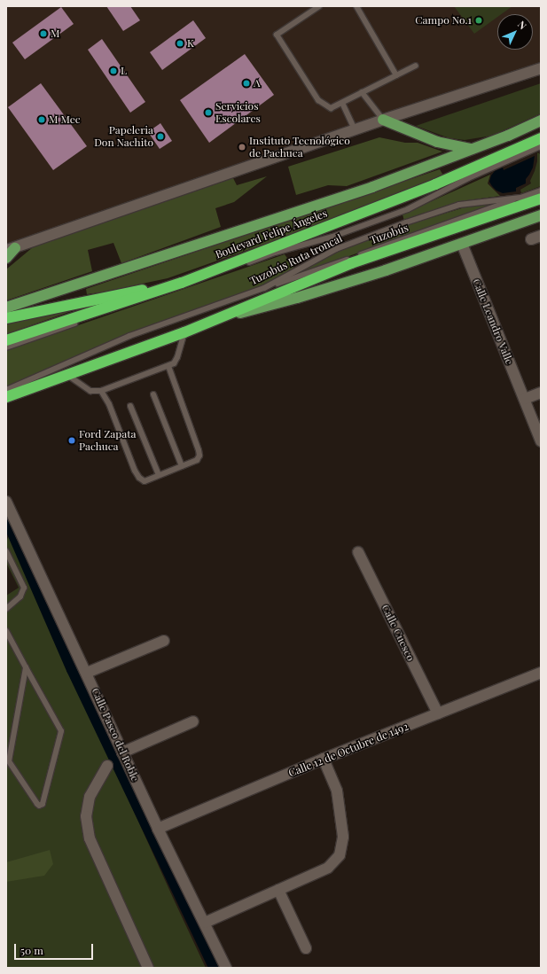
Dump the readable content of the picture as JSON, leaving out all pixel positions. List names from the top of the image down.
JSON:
{
  "streets": {
    "highway": ["Boulevard Felipe Ángeles"],
    "street": [
      "Calle Leandro Valle",
      "Calle Cuesco",
      "Calle Paseo del Roble",
      "Calle 12 de Octubre de 1492"
    ],
    "lane": ["Tuzobús", "Tuzobús Ruta troncal"]
  },
  "crossings": [
    ["Boulevard Felipe Ángeles", "Tuzobús Ruta troncal"],
    ["Tuzobús", "Tuzobús Ruta troncal"],
    ["Calle Cuesco", "Calle 12 de Octubre de 1492"],
    ["Calle Paseo del Roble", "Calle 12 de Octubre de 1492"]
  ],
  "places": [
    "Campo No.1",
    "M",
    "K",
    "L",
    "A",
    "Servicios Escolares",
    "M Mec",
    "Papeleria Don Nachito",
    "Instituto Tecnológico de Pachuca",
    "Ford Zapata Pachuca"
  ],
  "scale_bar": "50 m",
  "north": "top right"
}
